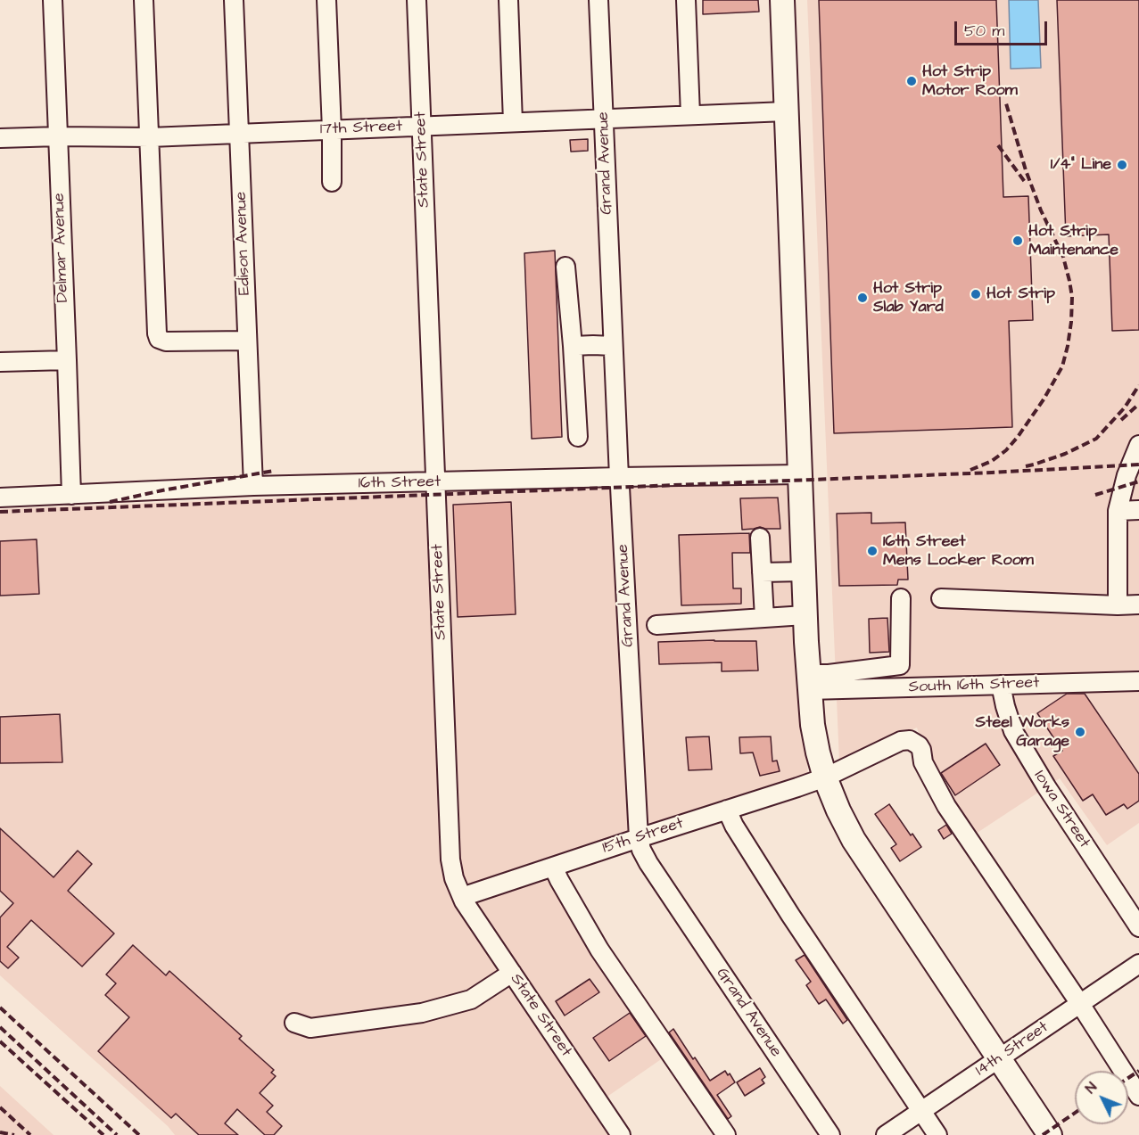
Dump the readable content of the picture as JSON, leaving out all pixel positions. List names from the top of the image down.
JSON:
{
  "streets": {
    "street": [
      "17th Street",
      "State Street",
      "Grand Avenue",
      "Edison Avenue",
      "Delmar Avenue",
      "16th Street",
      "South 16th Street",
      "Iowa Street",
      "15th Street",
      "14th Street"
    ]
  },
  "crossings": [
    ["17th Street", "State Street"],
    ["17th Street", "Grand Avenue"],
    ["17th Street", "Edison Avenue"],
    ["17th Street", "Delmar Avenue"],
    ["State Street", "16th Street"],
    ["State Street", "15th Street"],
    ["Grand Avenue", "16th Street"],
    ["Grand Avenue", "15th Street"],
    ["Edison Avenue", "16th Street"],
    ["Delmar Avenue", "16th Street"],
    ["South 16th Street", "Iowa Street"],
    ["15th Street", "14th Street"]
  ],
  "places": [
    "Hot Strip Motor Room",
    "1/4\" Line",
    "Hot Strip Maintenance",
    "Hot Strip",
    "Hot Strip Slab Yard",
    "16th Street Mens Locker Room",
    "Steel Works Garage"
  ],
  "scale_bar": "50 m",
  "north": "top left"
}
